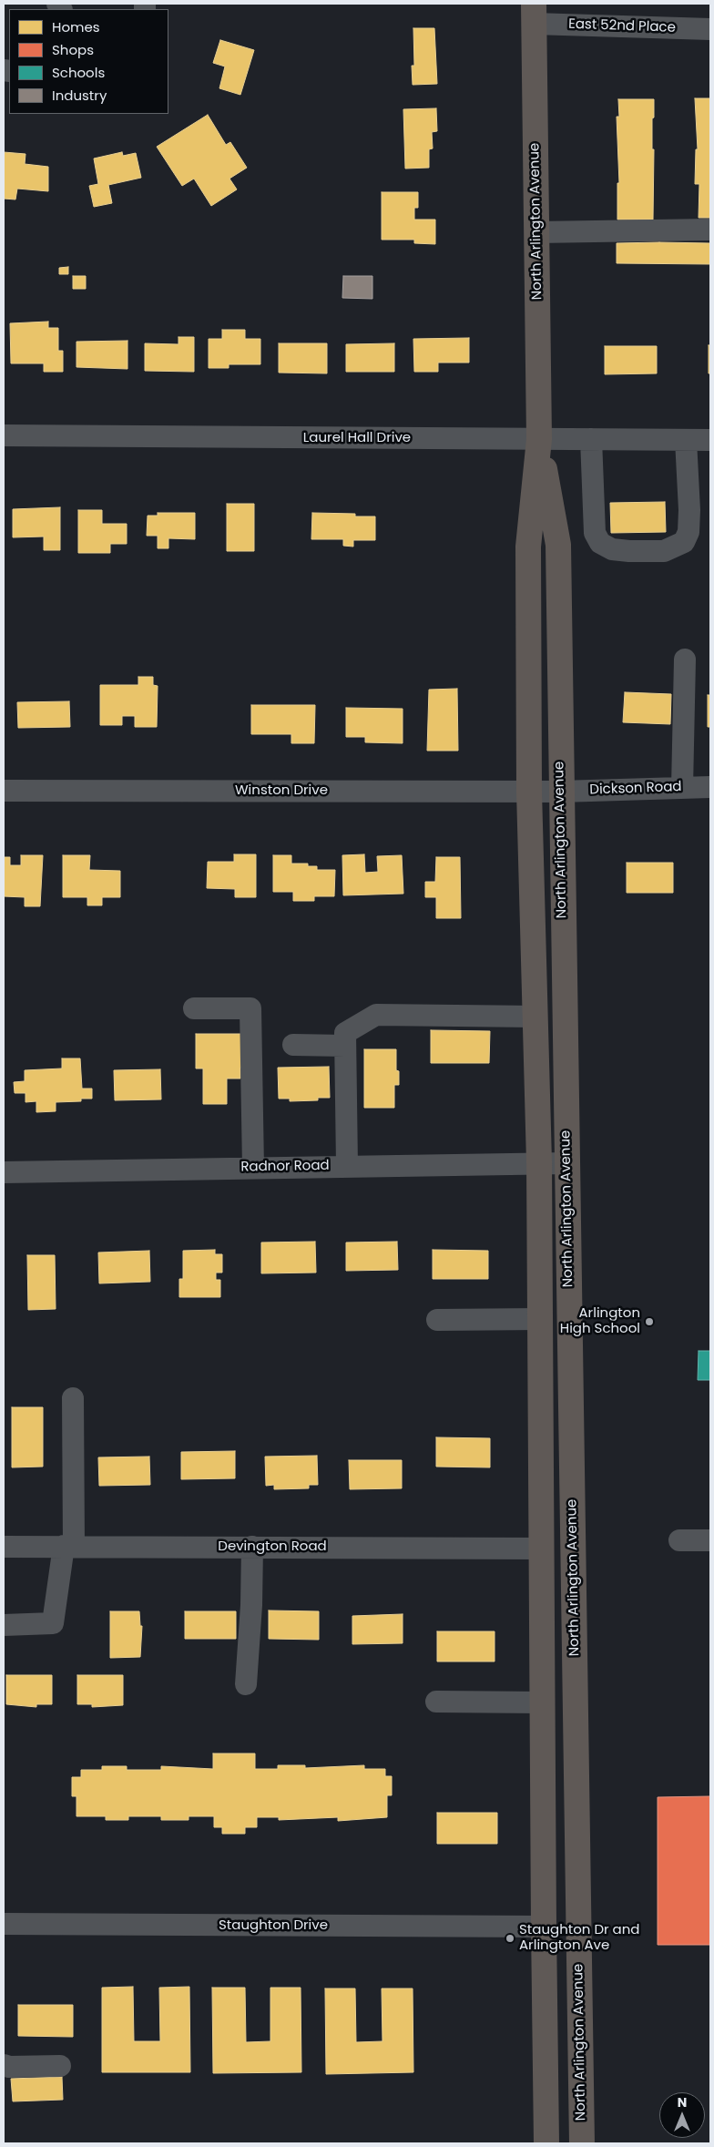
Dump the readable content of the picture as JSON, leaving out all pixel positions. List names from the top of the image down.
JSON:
{
  "streets": {
    "main road": ["North Arlington Avenue"],
    "street": [
      "East 52nd Place",
      "Laurel Hall Drive",
      "Dickson Road",
      "Winston Drive",
      "Radnor Road",
      "Devington Road",
      "Staughton Drive"
    ]
  },
  "crossings": [
    ["East 52nd Place", "North Arlington Avenue"],
    ["North Arlington Avenue", "Laurel Hall Drive"],
    ["North Arlington Avenue", "Dickson Road"],
    ["North Arlington Avenue", "Winston Drive"],
    ["North Arlington Avenue", "Radnor Road"],
    ["North Arlington Avenue", "Devington Road"],
    ["North Arlington Avenue", "Staughton Drive"],
    ["Dickson Road", "Winston Drive"]
  ],
  "places": ["Arlington High School", "Staughton Dr and Arlington Ave"],
  "legend": [
    "Homes",
    "Shops",
    "Schools",
    "Industry"
  ],
  "north": "top"
}
